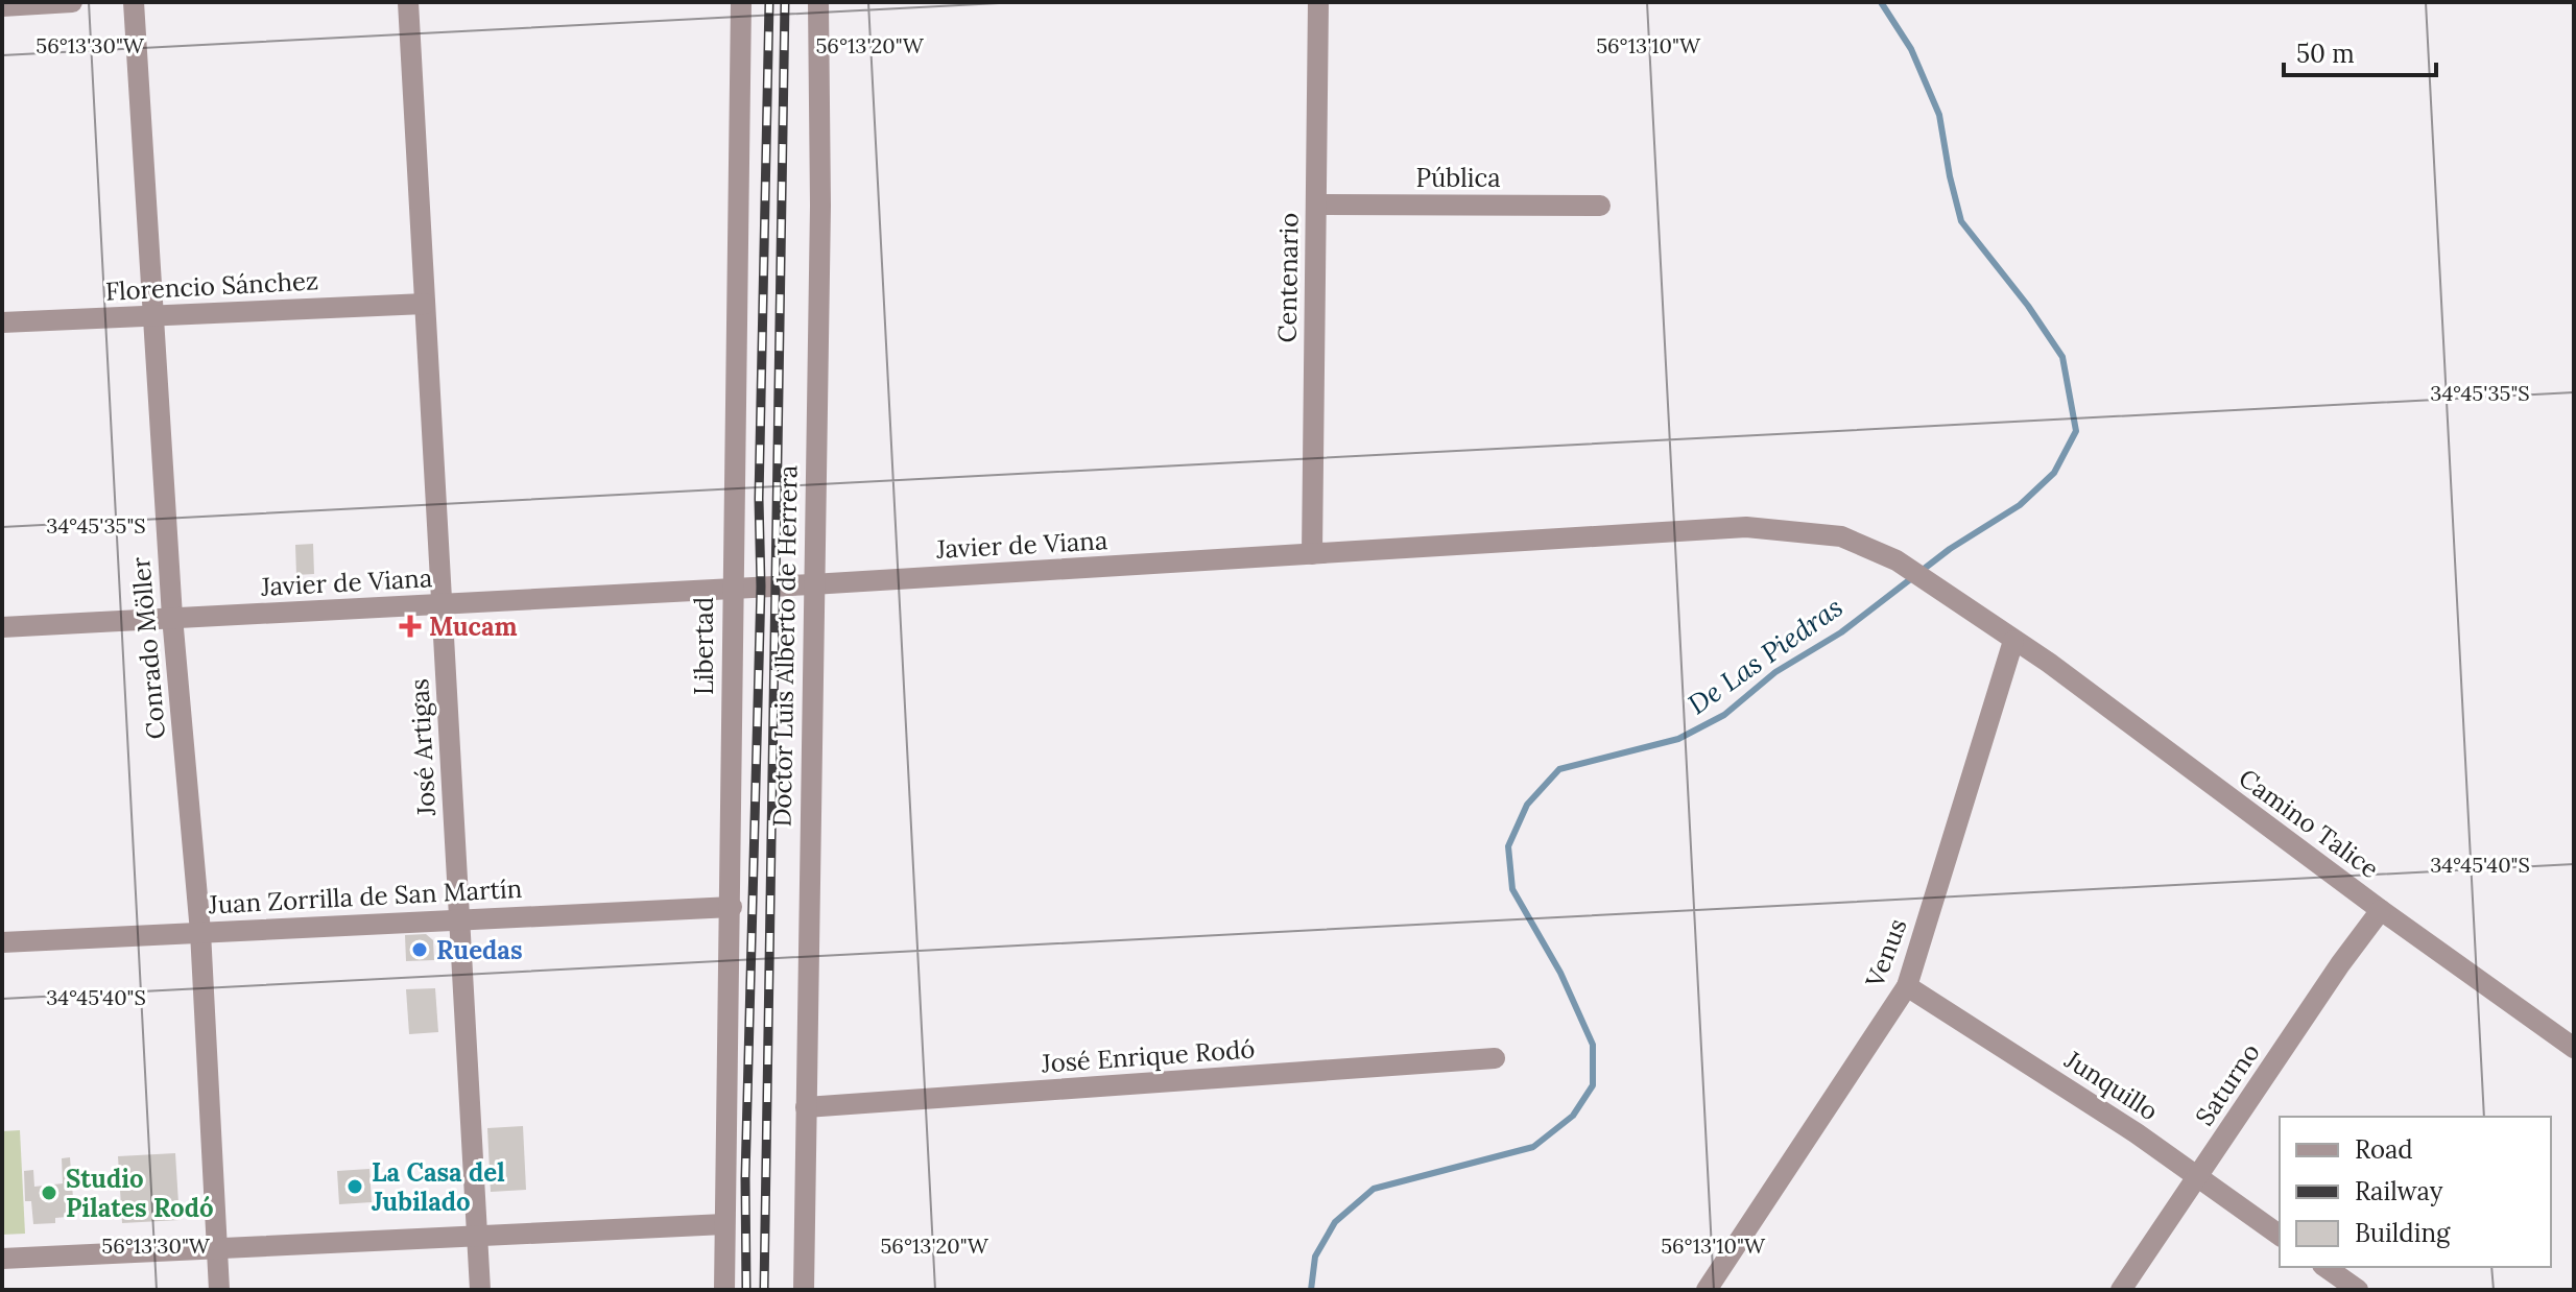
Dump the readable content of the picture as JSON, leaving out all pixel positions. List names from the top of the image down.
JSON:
{
  "streets": {
    "street": [
      "Pública",
      "Centenario",
      "Florencio Sánchez",
      "Javier de Viana",
      "Libertad",
      "Doctor Luis Alberto de Herrera",
      "Conrado Möller",
      "José Artigas",
      "Camino Talice",
      "Juan Zorrilla de San Martín",
      "Venus",
      "José Enrique Rodó",
      "Saturno",
      "Junquillo"
    ]
  },
  "crossings": [
    ["Pública", "Centenario"],
    ["Centenario", "Javier de Viana"],
    ["Florencio Sánchez", "Conrado Möller"],
    ["Florencio Sánchez", "José Artigas"],
    ["Javier de Viana", "Libertad"],
    ["Javier de Viana", "Doctor Luis Alberto de Herrera"],
    ["Javier de Viana", "Conrado Möller"],
    ["Javier de Viana", "José Artigas"],
    ["Javier de Viana", "Camino Talice"],
    ["Javier de Viana", "Venus"],
    ["Libertad", "Juan Zorrilla de San Martín"],
    ["Doctor Luis Alberto de Herrera", "José Enrique Rodó"],
    ["Conrado Möller", "Juan Zorrilla de San Martín"],
    ["José Artigas", "Juan Zorrilla de San Martín"],
    ["Camino Talice", "Venus"],
    ["Camino Talice", "Saturno"],
    ["Venus", "Junquillo"],
    ["Saturno", "Junquillo"]
  ],
  "water": ["De Las Piedras"],
  "places": {
    "health": ["Mucam"],
    "other": ["Ruedas", "La Casa del Jubilado", "Studio Pilates Rodó"]
  },
  "legend": ["Road", "Railway", "Building"],
  "scale_bar": "50 m",
  "coordinates": [
    "56°13'30\"W",
    "56°13'20\"W",
    "56°13'10\"W",
    "34°45'35\"S",
    "34°45'40\"S"
  ]
}
